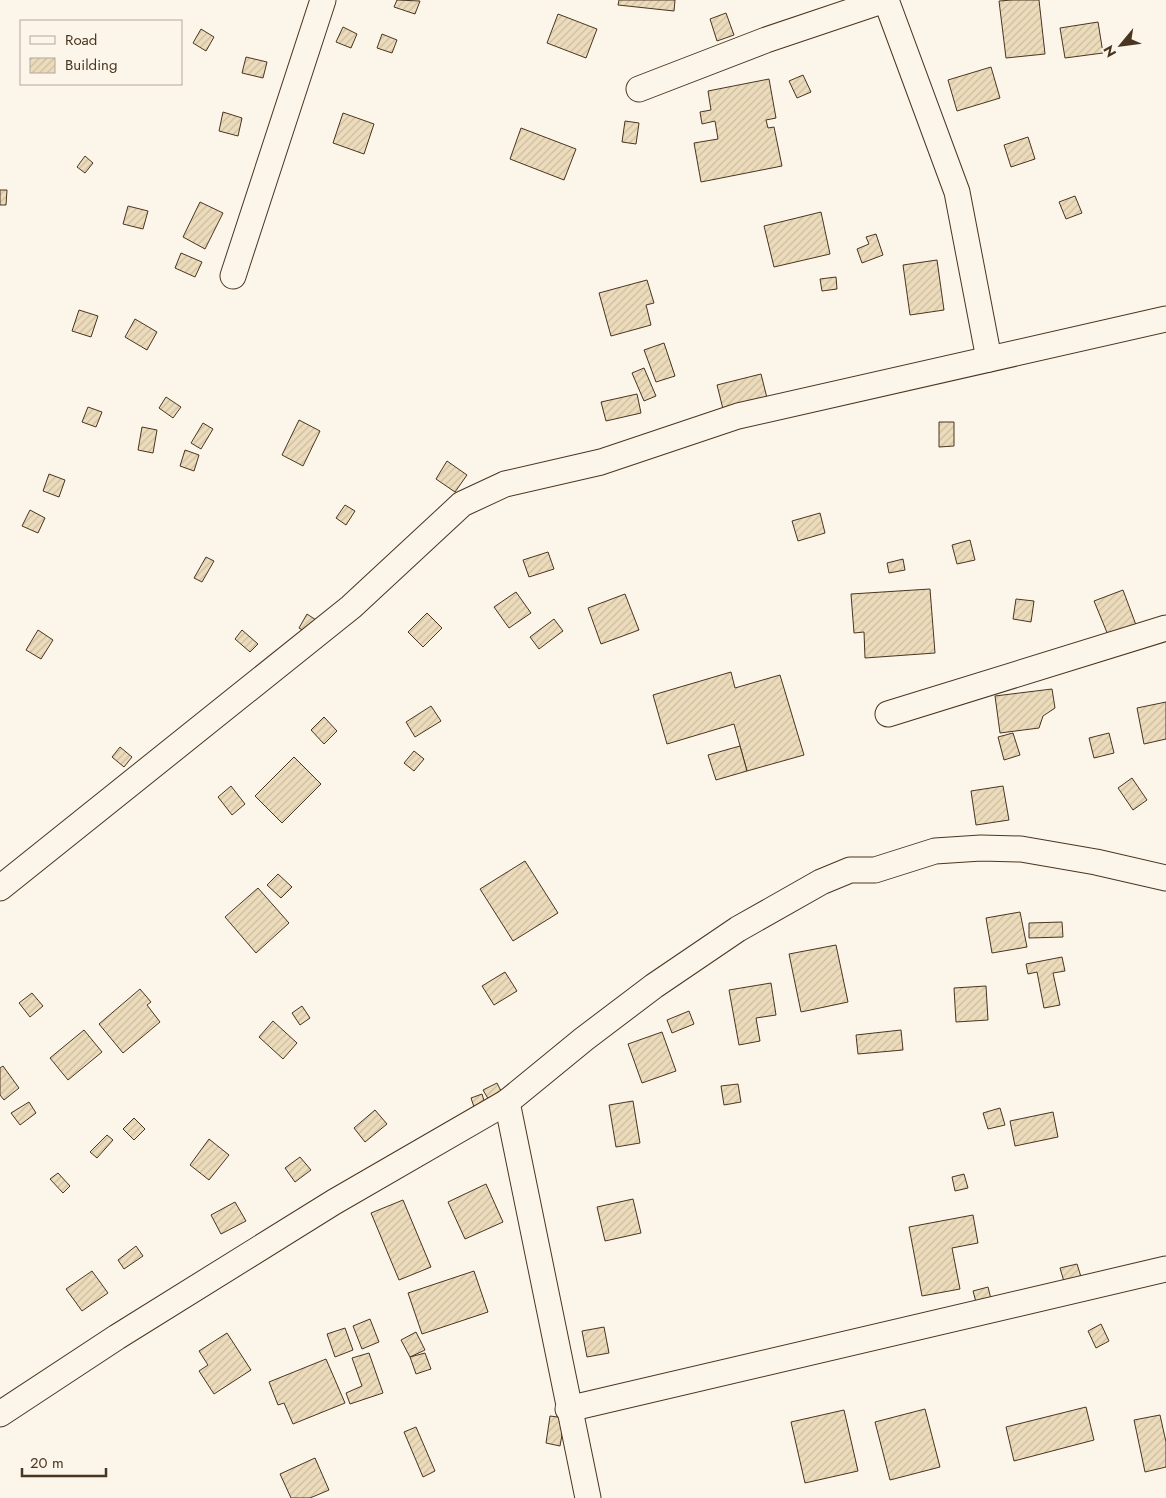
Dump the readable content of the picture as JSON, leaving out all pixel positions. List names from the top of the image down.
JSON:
{
  "legend": ["Road", "Building"],
  "scale_bar": "20 m",
  "north": "bottom left"
}
